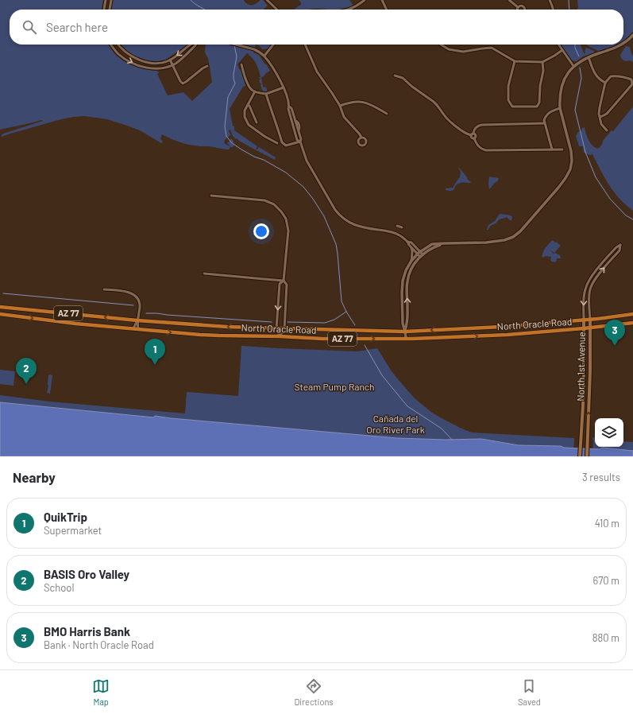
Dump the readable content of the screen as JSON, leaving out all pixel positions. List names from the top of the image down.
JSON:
{
  "streets": {
    "highway": ["AZ 77", "North Oracle Road"],
    "main road": ["North 1st Avenue"]
  },
  "crossings": [
    ["North Oracle Road", "North 1st Avenue"]
  ],
  "parks": ["Steam Pump Ranch", "Cañada del Oro River Park"],
  "page": {
    "search": "Search here",
    "pins": ["3", "1", "2"],
    "heading": ["Nearby", "3 results"],
    "list": [
      {
        "mark": "1",
        "name": "QuikTrip",
        "note": "Supermarket",
        "value": "410 m"
      },
      {
        "mark": "2",
        "name": "BASIS Oro Valley",
        "note": "School",
        "value": "670 m"
      },
      {
        "mark": "3",
        "name": "BMO Harris Bank",
        "note": "Bank · North Oracle Road",
        "value": "880 m"
      }
    ],
    "nav": ["Map", "Directions", "Saved"]
  }
}
